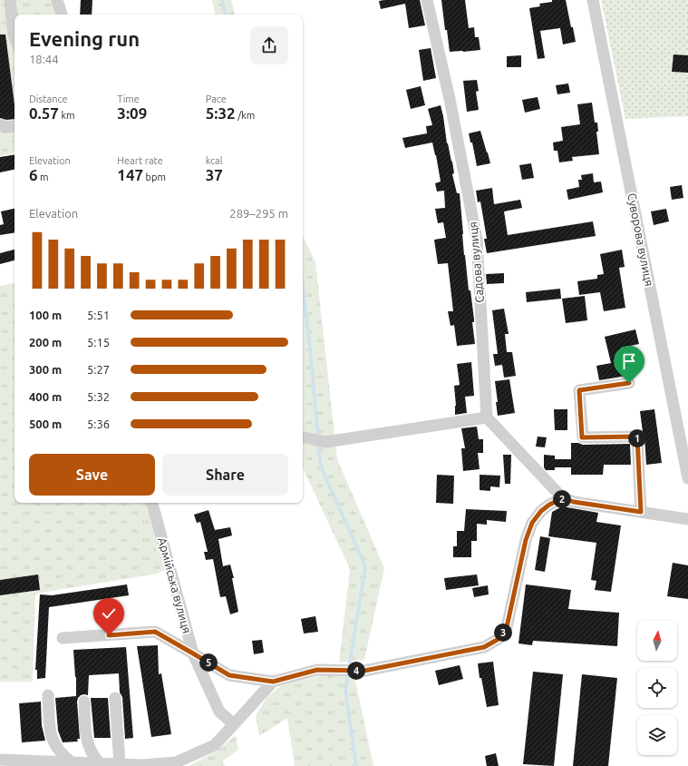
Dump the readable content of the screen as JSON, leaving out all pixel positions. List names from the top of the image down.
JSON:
{
  "streets": {
    "street": ["Суворова вулиця", "Садова вулиця", "Армійська вулиця"]
  },
  "north": "top",
  "page": {
    "heading": ["Evening run", "18:44"],
    "stats": [
      ["Distance", "0.57 km"],
      ["Time", "3:09"],
      ["Pace", "5:32 /km"],
      ["Elevation", "6 m"],
      ["Heart rate", "147 bpm"],
      ["kcal", "37"]
    ],
    "chart": ["Elevation", "289–295 m"],
    "list": [
      {
        "name": "100 m",
        "note": "5:51"
      },
      {
        "name": "200 m",
        "note": "5:15"
      },
      {
        "name": "300 m",
        "note": "5:27"
      },
      {
        "name": "400 m",
        "note": "5:32"
      },
      {
        "name": "500 m",
        "note": "5:36"
      }
    ],
    "pins": [
      "1",
      "2",
      "3",
      "5",
      "4"
    ],
    "buttons": ["Save", "Share"]
  }
}
